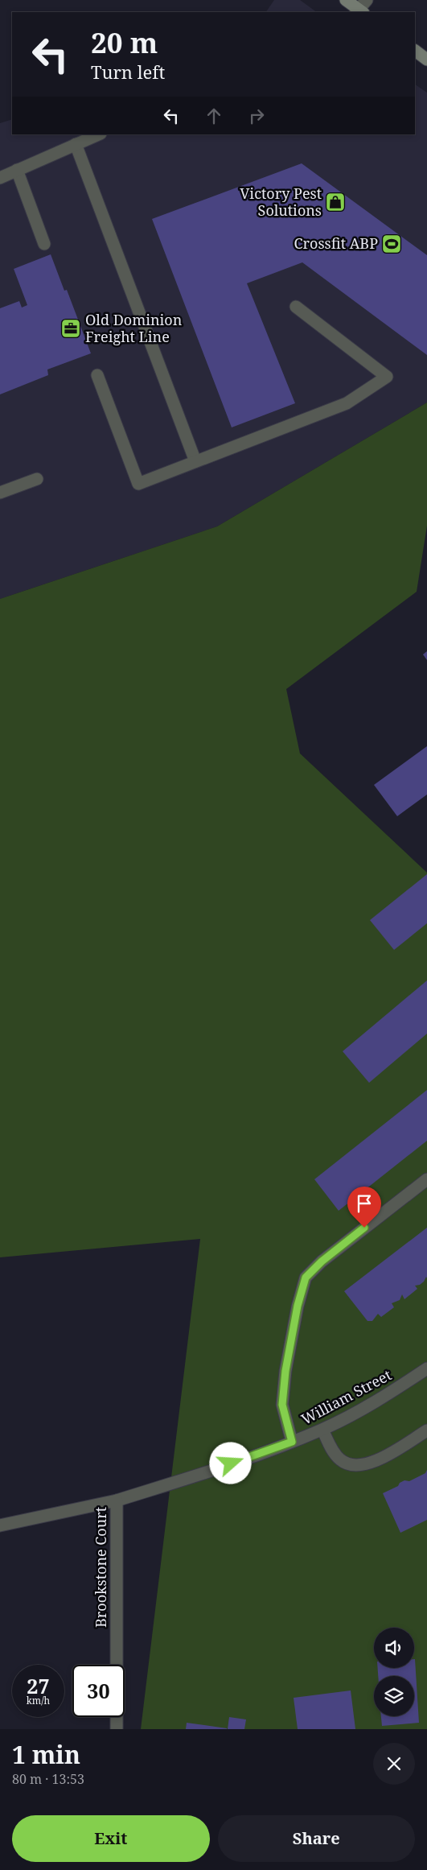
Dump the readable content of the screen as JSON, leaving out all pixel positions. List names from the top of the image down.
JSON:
{
  "streets": {
    "street": ["William Street", "Brookstone Court"]
  },
  "crossings": [
    ["William Street", "Brookstone Court"]
  ],
  "places": {
    "shop": ["Victory Pest Solutions"],
    "sports": ["Crossfit ABP"],
    "office": ["Old Dominion Freight Line"]
  },
  "page": {
    "turn": ["20 m", "Turn left"],
    "speed": "27 km/h",
    "limit": "30",
    "heading": ["1 min", "80 m · 13:53"],
    "buttons": ["Exit", "Share"]
  }
}
